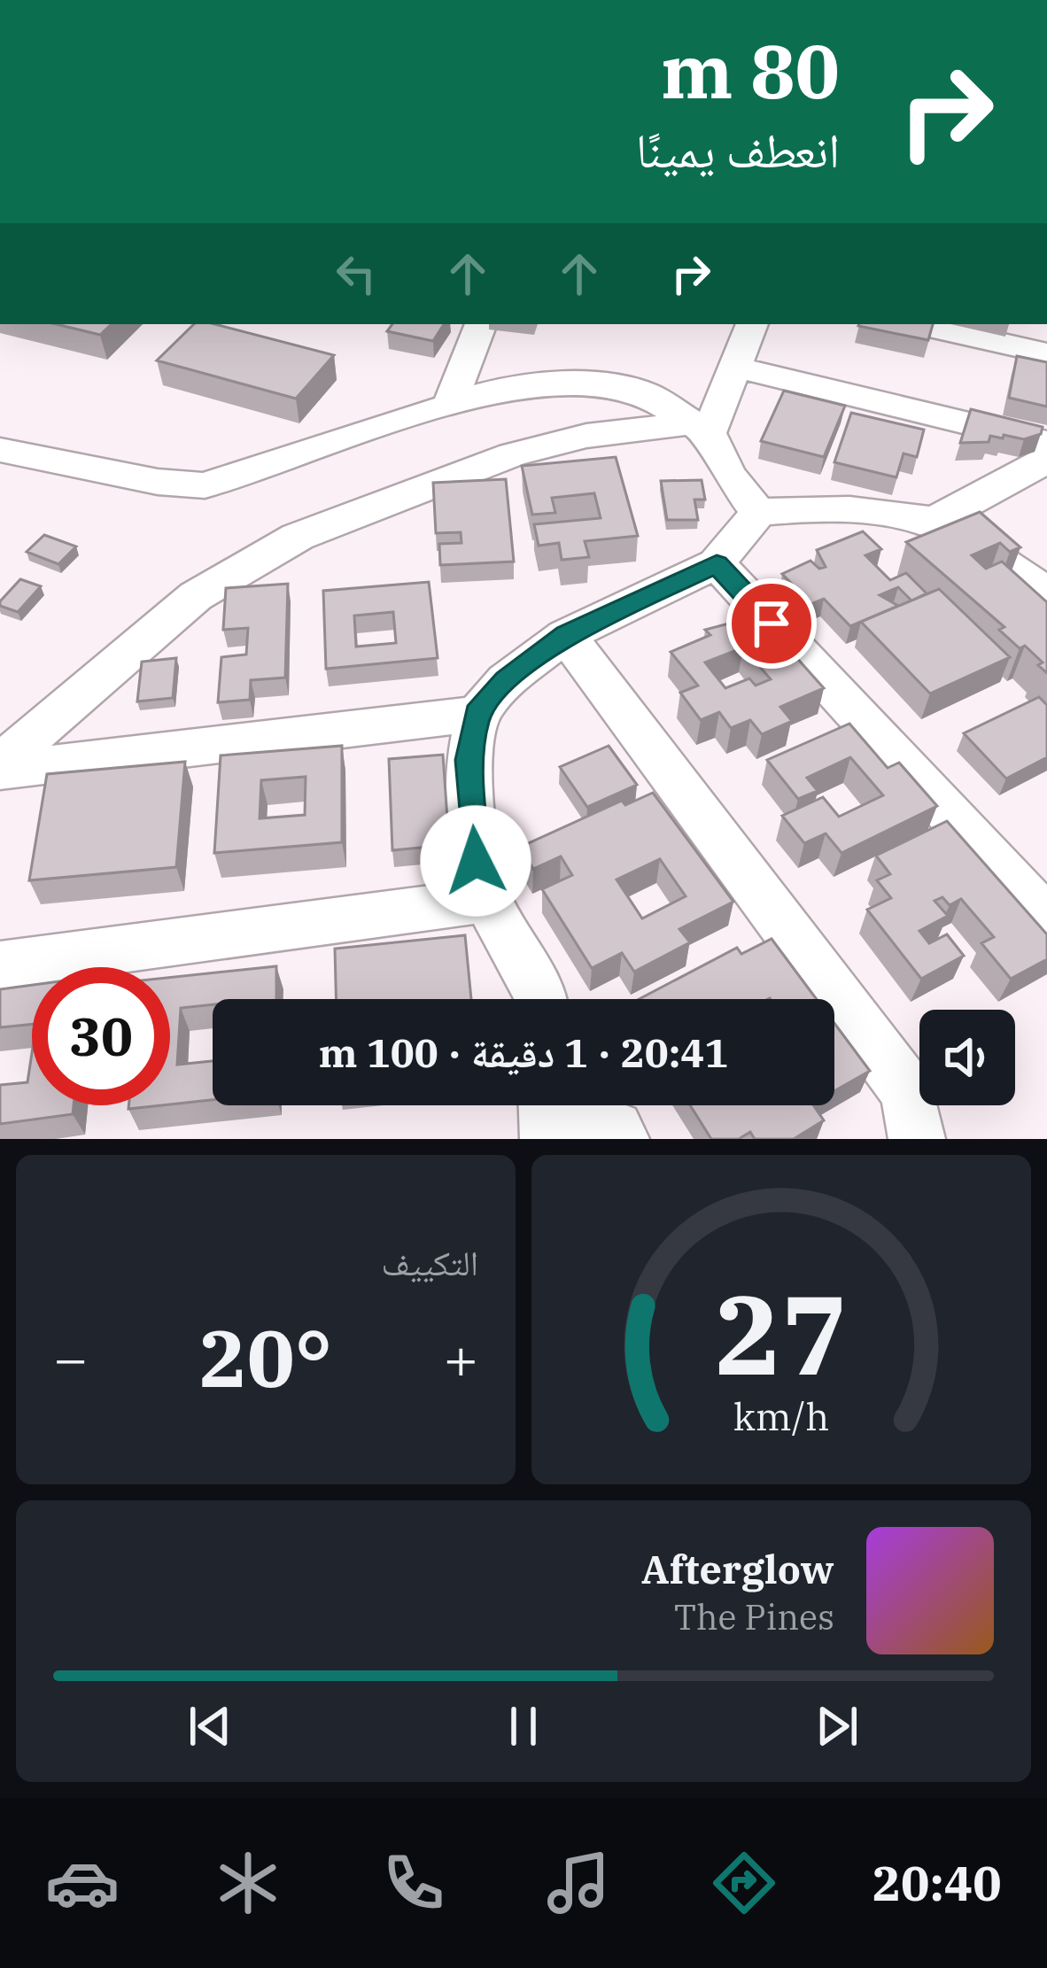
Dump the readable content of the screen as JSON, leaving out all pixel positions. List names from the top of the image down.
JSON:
{
  "page": {
    "turn": ["80 m", "انعطف يمينًا"],
    "limit": "30",
    "trip": "20:41 · 1 دقيقة · 100 m",
    "tile": "التكييف",
    "heat": ["−", "20°", "+"],
    "song": ["Afterglow", "The Pines"],
    "tabs": "20:40",
    "gauge": ["27", "km/h"]
  }
}
